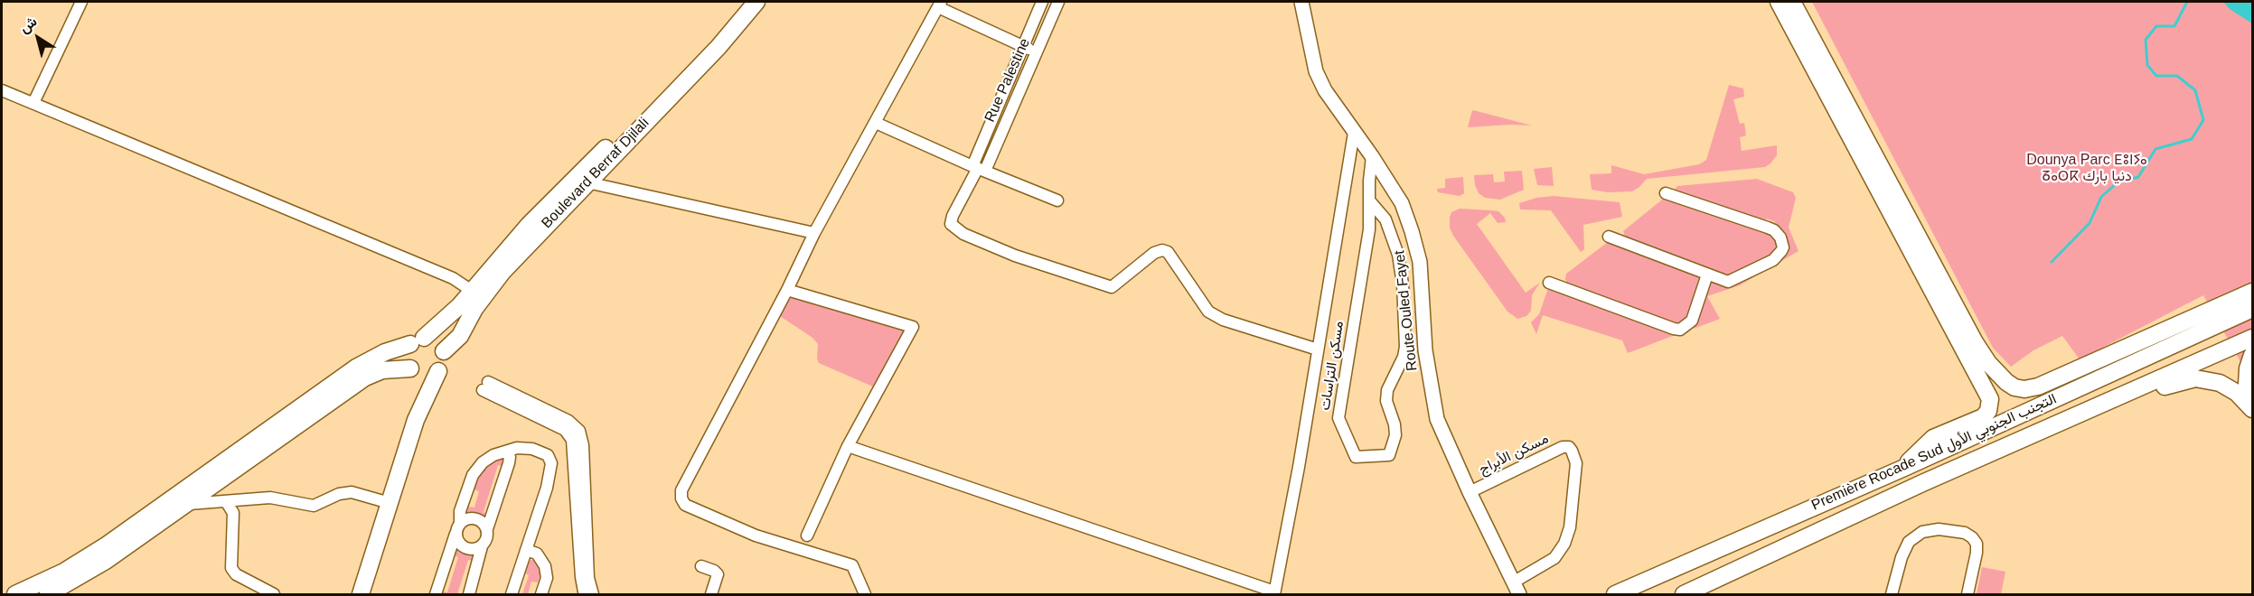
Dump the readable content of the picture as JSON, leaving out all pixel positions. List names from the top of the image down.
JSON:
{
  "streets": {
    "highway": ["Boulevard Berraf Djilali", "Première Rocade Sud التجنب الجنوبي الأول"],
    "main road": ["Route Ouled Fayet"],
    "street": ["Rue Palestine", "مسكن التراسات", "مسكن الأبراج"]
  },
  "crossings": [
    ["Route Ouled Fayet", "مسكن التراسات"],
    ["Route Ouled Fayet", "مسكن الأبراج"]
  ],
  "parks": ["Dounya Parc ⴹⵓⵏⵢⴰ ⵒⴰⵔⴽ دنيا بارك"],
  "north": "top left"
}
